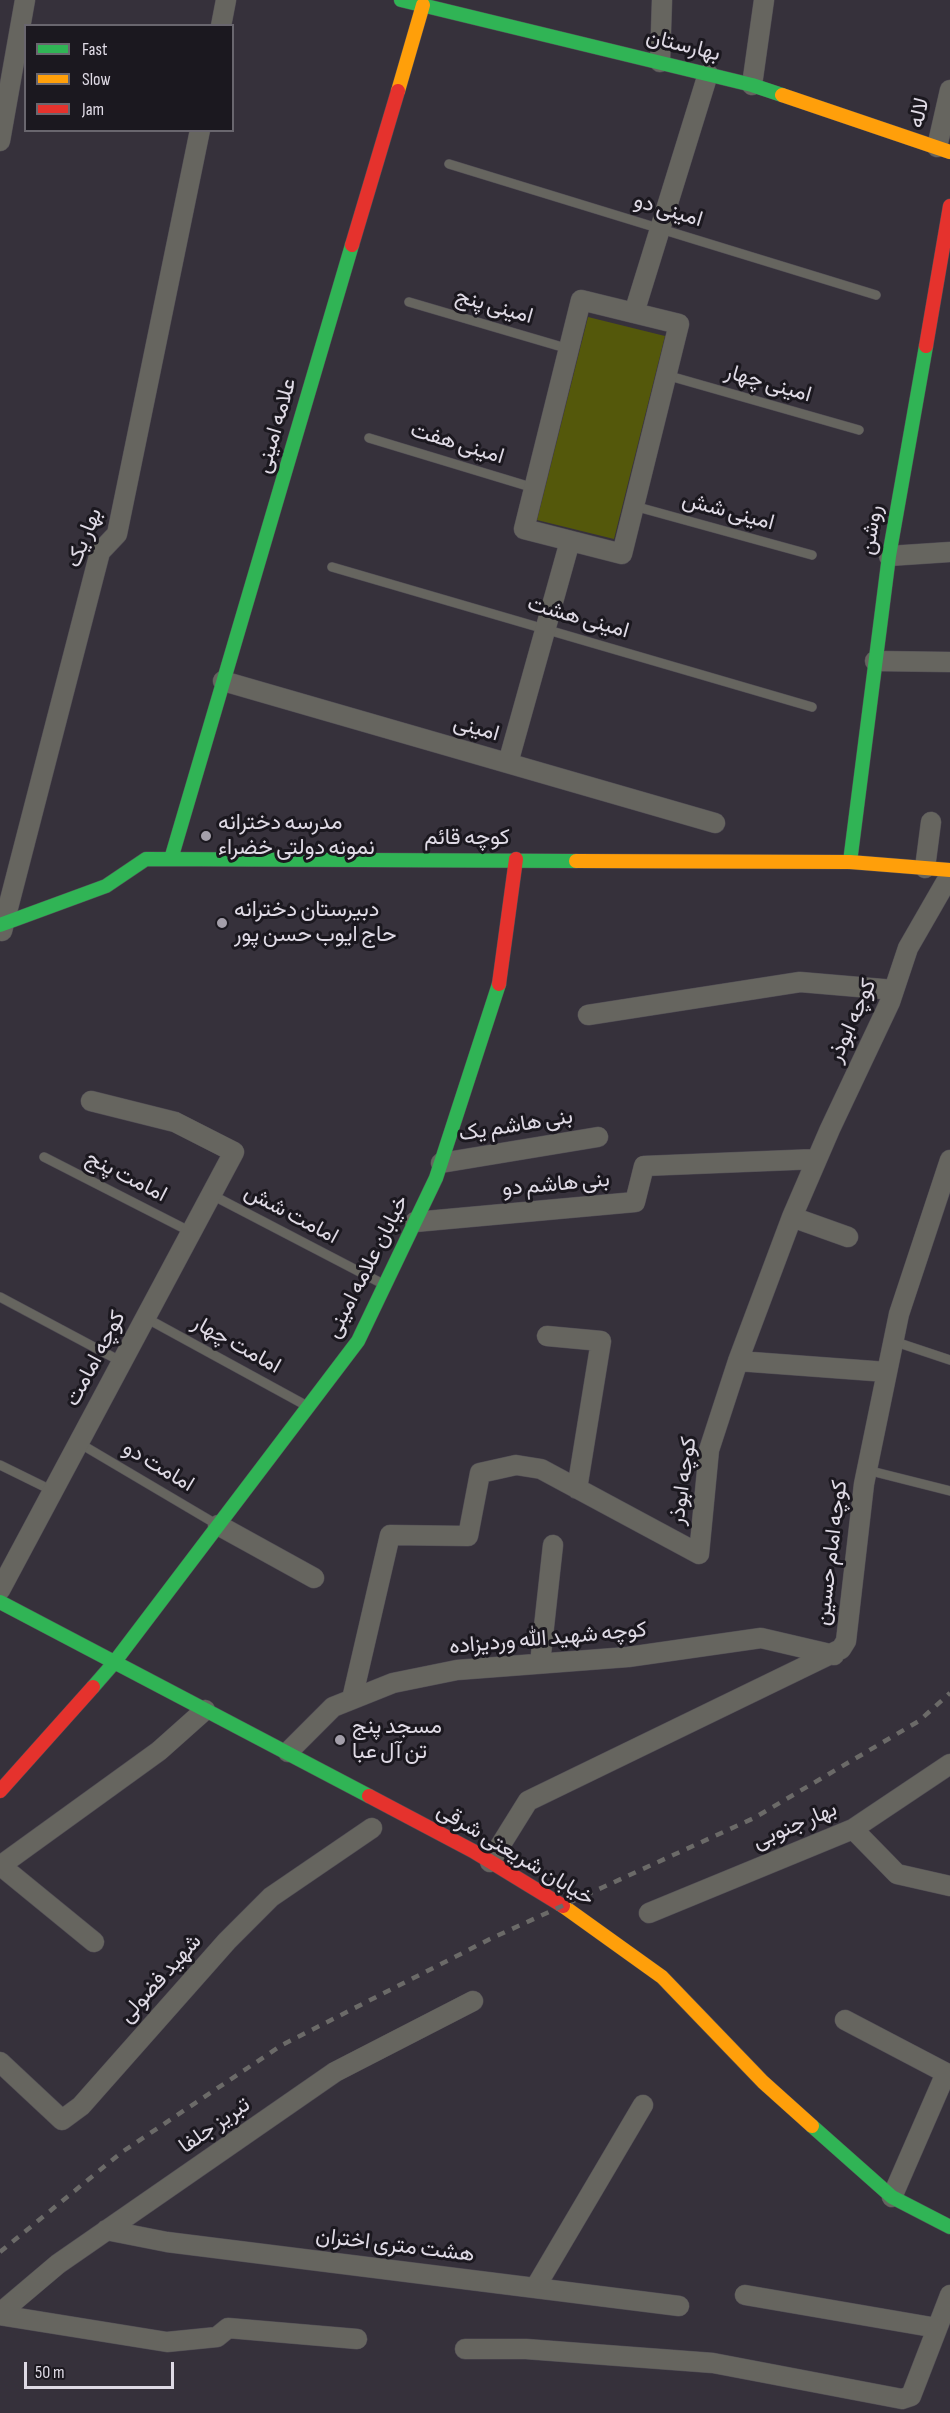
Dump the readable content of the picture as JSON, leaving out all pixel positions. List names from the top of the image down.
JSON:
{
  "streets": {
    "street": [
      "بهارستان",
      "لاله",
      "علامه امینی",
      "روشن",
      "بهار یک",
      "امینی",
      "کوچه قائم",
      "کوچه ابوذر",
      "بنی هاشم یک",
      "بنی هاشم دو",
      "خیابان علامه امینی",
      "کوچه امامت",
      "کوچه امام حسین",
      "کوچه شهید الله وردیزاده",
      "بهار جنوبی",
      "خیابان شریعتی شرقی",
      "شهید فضولی",
      "تبریز جلفا",
      "هشت متری اختران"
    ],
    "lane": [
      "امینی دو",
      "امینی پنج",
      "امینی چهار",
      "امینی هفت",
      "امینی شش",
      "امینی هشت",
      "امامت پنج",
      "امامت شش",
      "امامت چهار",
      "امامت دو"
    ]
  },
  "crossings": [
    ["بهارستان", "لاله"],
    ["بهارستان", "علامه امینی"],
    ["علامه امینی", "امینی"],
    ["علامه امینی", "کوچه قائم"],
    ["روشن", "کوچه قائم"],
    ["بهار یک", "کوچه قائم"],
    ["کوچه قائم", "خیابان علامه امینی"],
    ["کوچه ابوذر", "بنی هاشم دو"],
    ["کوچه ابوذر", "کوچه شهید الله وردیزاده"],
    ["بنی هاشم یک", "خیابان علامه امینی"],
    ["امامت پنج", "کوچه امامت"],
    ["بنی هاشم دو", "خیابان علامه امینی"],
    ["امامت شش", "خیابان علامه امینی"],
    ["امامت شش", "کوچه امامت"],
    ["خیابان علامه امینی", "امامت چهار"],
    ["خیابان علامه امینی", "امامت دو"],
    ["خیابان علامه امینی", "خیابان شریعتی شرقی"],
    ["امامت چهار", "کوچه امامت"],
    ["کوچه امامت", "امامت دو"],
    ["کوچه امام حسین", "کوچه شهید الله وردیزاده"],
    ["کوچه امام حسین", "خیابان شریعتی شرقی"],
    ["کوچه شهید الله وردیزاده", "خیابان شریعتی شرقی"],
    ["تبریز جلفا", "هشت متری اختران"]
  ],
  "places": ["مدرسه دخترانه نمونه دولتی خضراء", "دبیرستان دخترانه حاج ایوب حسن پور", "مسجد پنج تن آل عبا"],
  "legend": ["Fast", "Slow", "Jam"],
  "scale_bar": "50 m"
}
